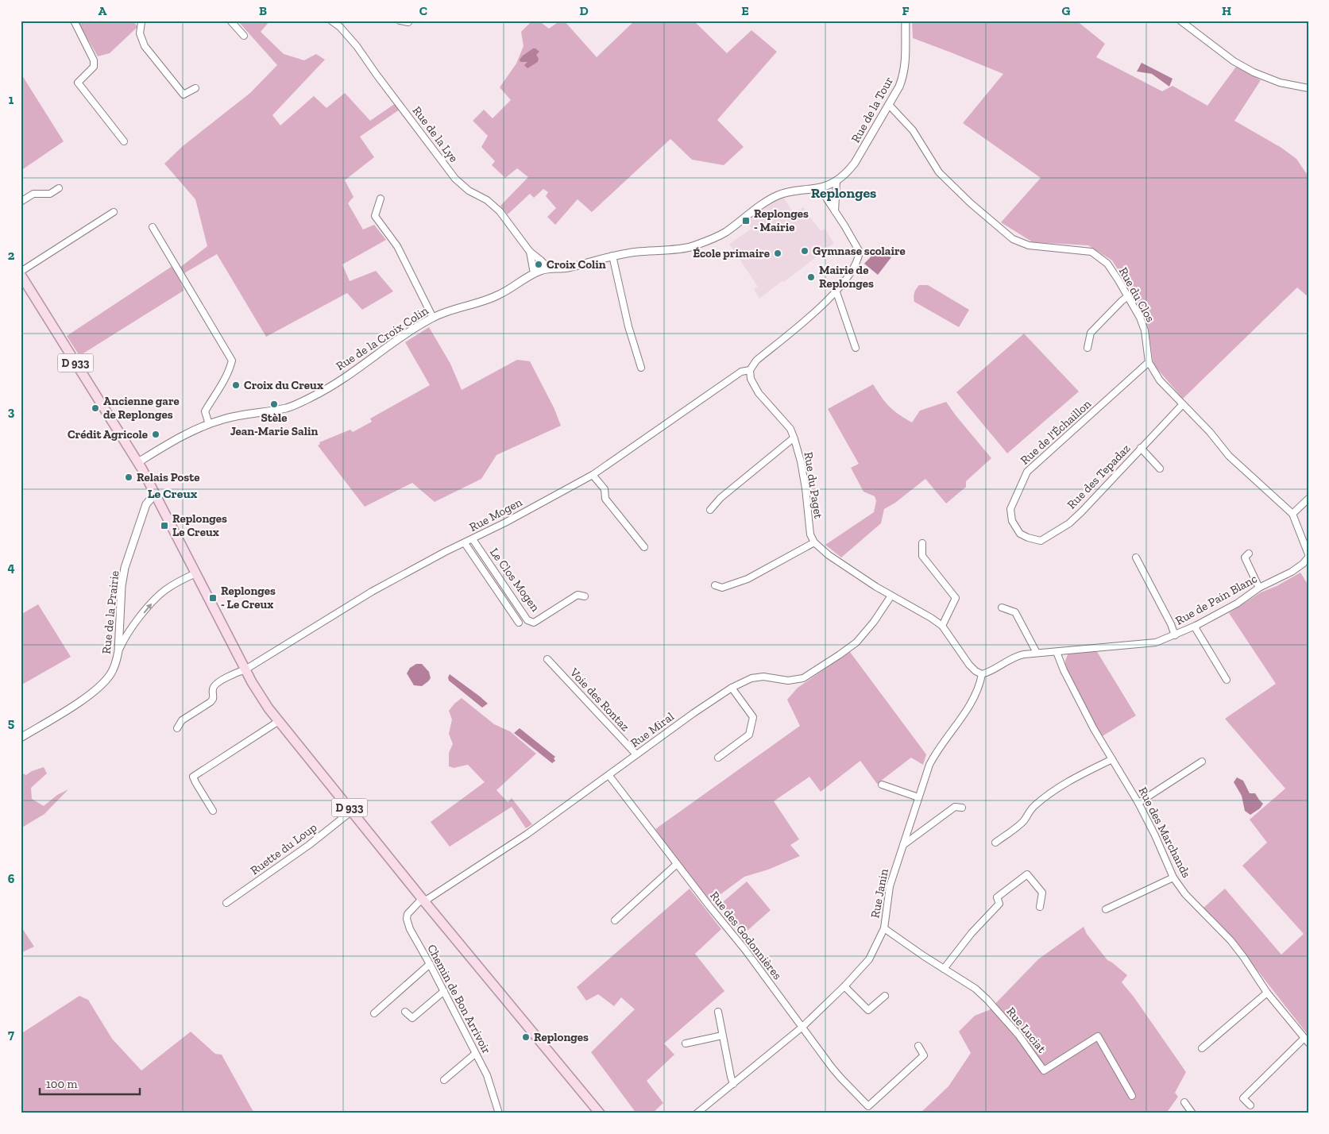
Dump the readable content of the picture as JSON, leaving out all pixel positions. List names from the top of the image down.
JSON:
{
  "streets": {
    "main road": ["D 933"],
    "street": [
      "Rue de la Tour",
      "Rue de la Lye",
      "Rue du Clos",
      "Rue de la Croix Colin",
      "Rue de l'Échaillon",
      "Rue des Tepadaz",
      "Rue du Paget",
      "Rue Mogen",
      "Le Clos Mogen",
      "Rue de Pain Blanc",
      "Rue de la Prairie",
      "Voie des Rontaz",
      "Rue Miral",
      "Rue des Marchands",
      "Ruette du Loup",
      "Rue Janin",
      "Rue des Godonnières",
      "Chemin de Bon Arrivoir",
      "Rue Luciat"
    ]
  },
  "crossings": [
    ["Rue de la Tour", "Rue du Clos"],
    ["Rue de la Tour", "Rue de la Croix Colin"],
    ["Rue de la Lye", "Rue de la Croix Colin"],
    ["Rue du Clos", "Rue de l'Échaillon"],
    ["Rue du Clos", "Rue des Tepadaz"],
    ["Rue de la Croix Colin", "D 933"],
    ["D 933", "Rue Mogen"],
    ["D 933", "Rue de la Prairie"],
    ["D 933", "Rue Miral"],
    ["D 933", "Ruette du Loup"],
    ["D 933", "Chemin de Bon Arrivoir"],
    ["Rue de l'Échaillon", "Rue des Tepadaz"],
    ["Rue du Paget", "Rue Mogen"],
    ["Rue Mogen", "Le Clos Mogen"],
    ["Rue de Pain Blanc", "Rue des Marchands"],
    ["Voie des Rontaz", "Rue Miral"],
    ["Rue Miral", "Rue des Godonnières"],
    ["Rue Miral", "Chemin de Bon Arrivoir"],
    ["Rue Janin", "Rue des Godonnières"],
    ["Rue Janin", "Rue Luciat"]
  ],
  "districts": ["Replonges", "Le Creux"],
  "places": {
    "transit": ["Replonges - Mairie", "Replonges Le Creux", "Replonges - Le Creux"],
    "other": [
      "Gymnase scolaire",
      "École primaire",
      "Croix Colin",
      "Mairie de Replonges",
      "Croix du Creux",
      "Stèle Jean-Marie Salin",
      "Ancienne gare de Replonges",
      "Crédit Agricole",
      "Relais Poste",
      "Replonges"
    ]
  },
  "scale_bar": "100 m",
  "grid": {
    "columns": [
      "A",
      "B",
      "C",
      "D",
      "E",
      "F",
      "G",
      "H"
    ],
    "rows": [
      "1",
      "2",
      "3",
      "4",
      "5",
      "6",
      "7"
    ]
  }
}
